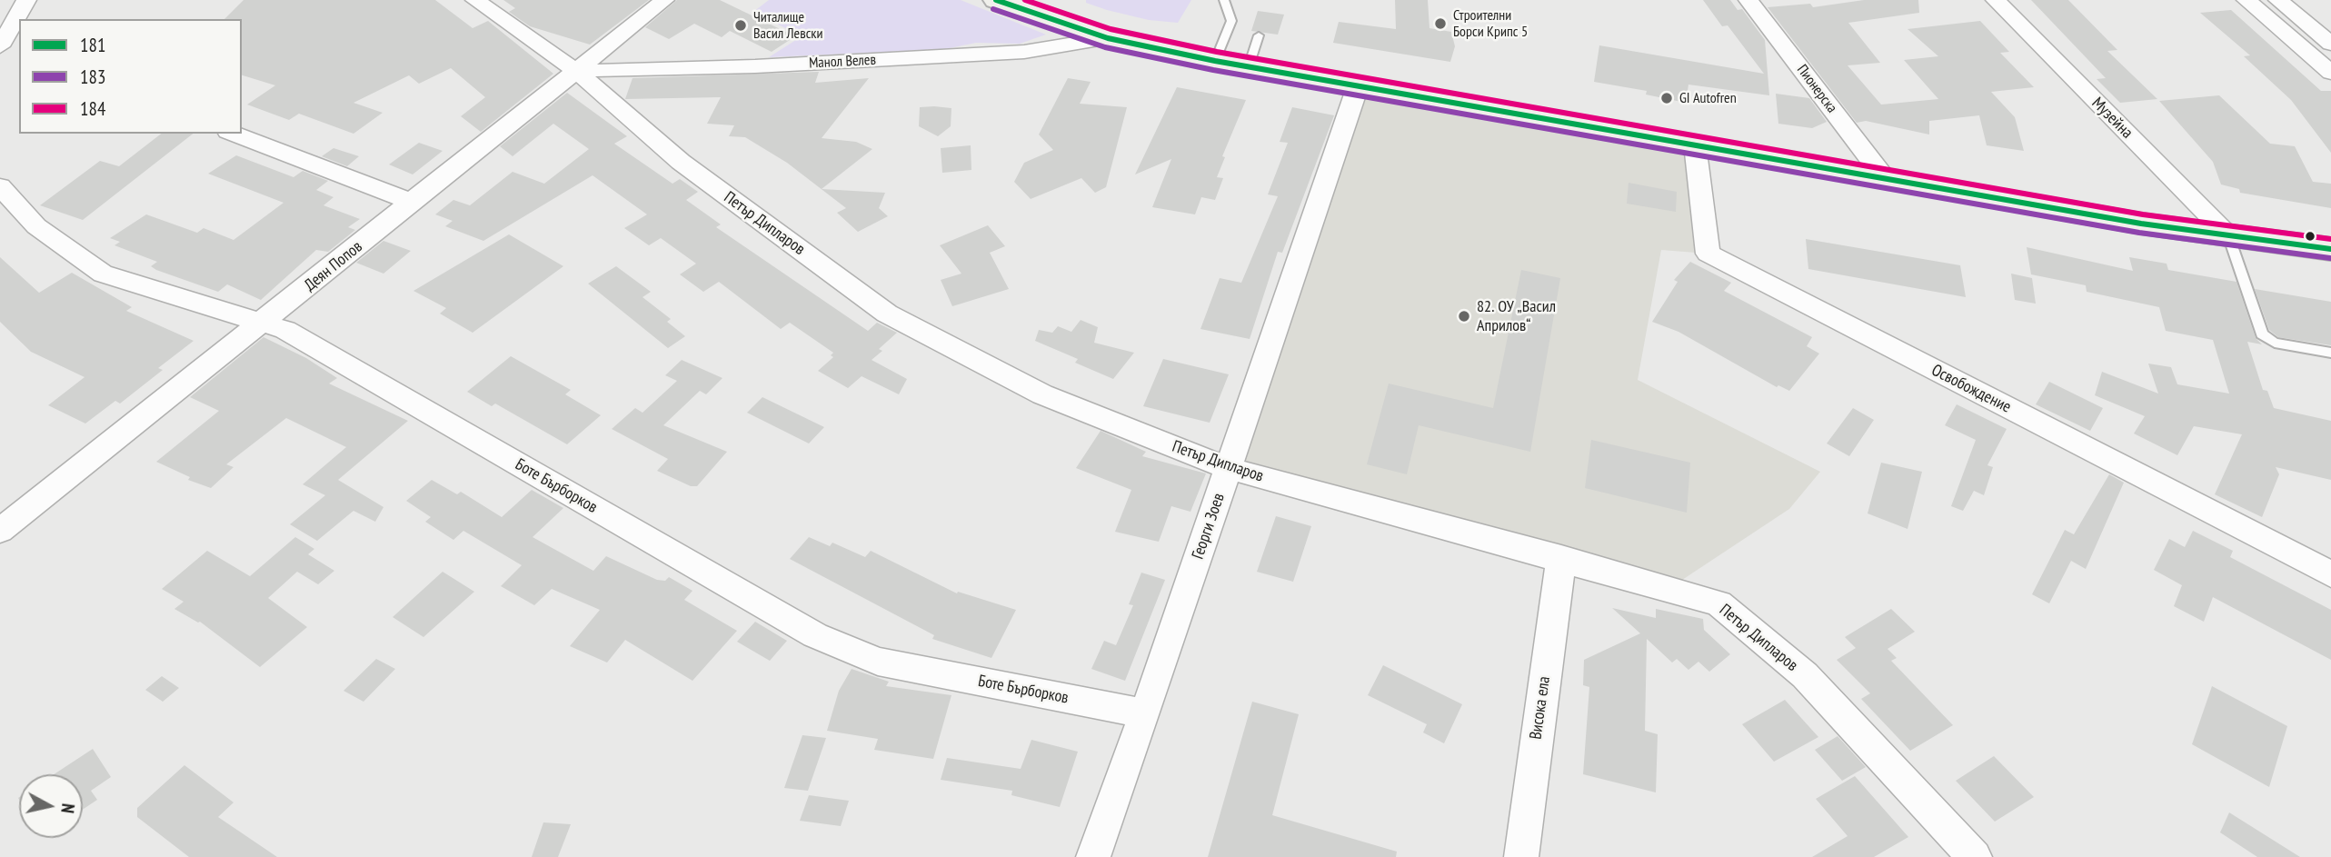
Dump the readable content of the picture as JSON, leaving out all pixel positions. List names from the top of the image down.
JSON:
{
  "streets": {
    "street": [
      "Манол Велев",
      "Пионерска",
      "Музейна",
      "Петър Дипларов",
      "Деян Попов",
      "Освобождение",
      "Боте Бърборков",
      "Георги Зоев",
      "Висока ела"
    ]
  },
  "crossings": [
    ["Манол Велев", "Петър Дипларов"],
    ["Манол Велев", "Деян Попов"],
    ["Петър Дипларов", "Деян Попов"],
    ["Петър Дипларов", "Георги Зоев"],
    ["Петър Дипларов", "Висока ела"],
    ["Деян Попов", "Боте Бърборков"],
    ["Боте Бърборков", "Георги Зоев"]
  ],
  "places": [
    "Строителни Борси Крипс 5",
    "Читалище Васил Левски",
    "GI Autofren",
    "82. ОУ „Васил Априлов“"
  ],
  "lines": ["transit line 181", "transit line 184", "transit line 183"],
  "legend": ["181", "183", "184"],
  "north": "right"
}
